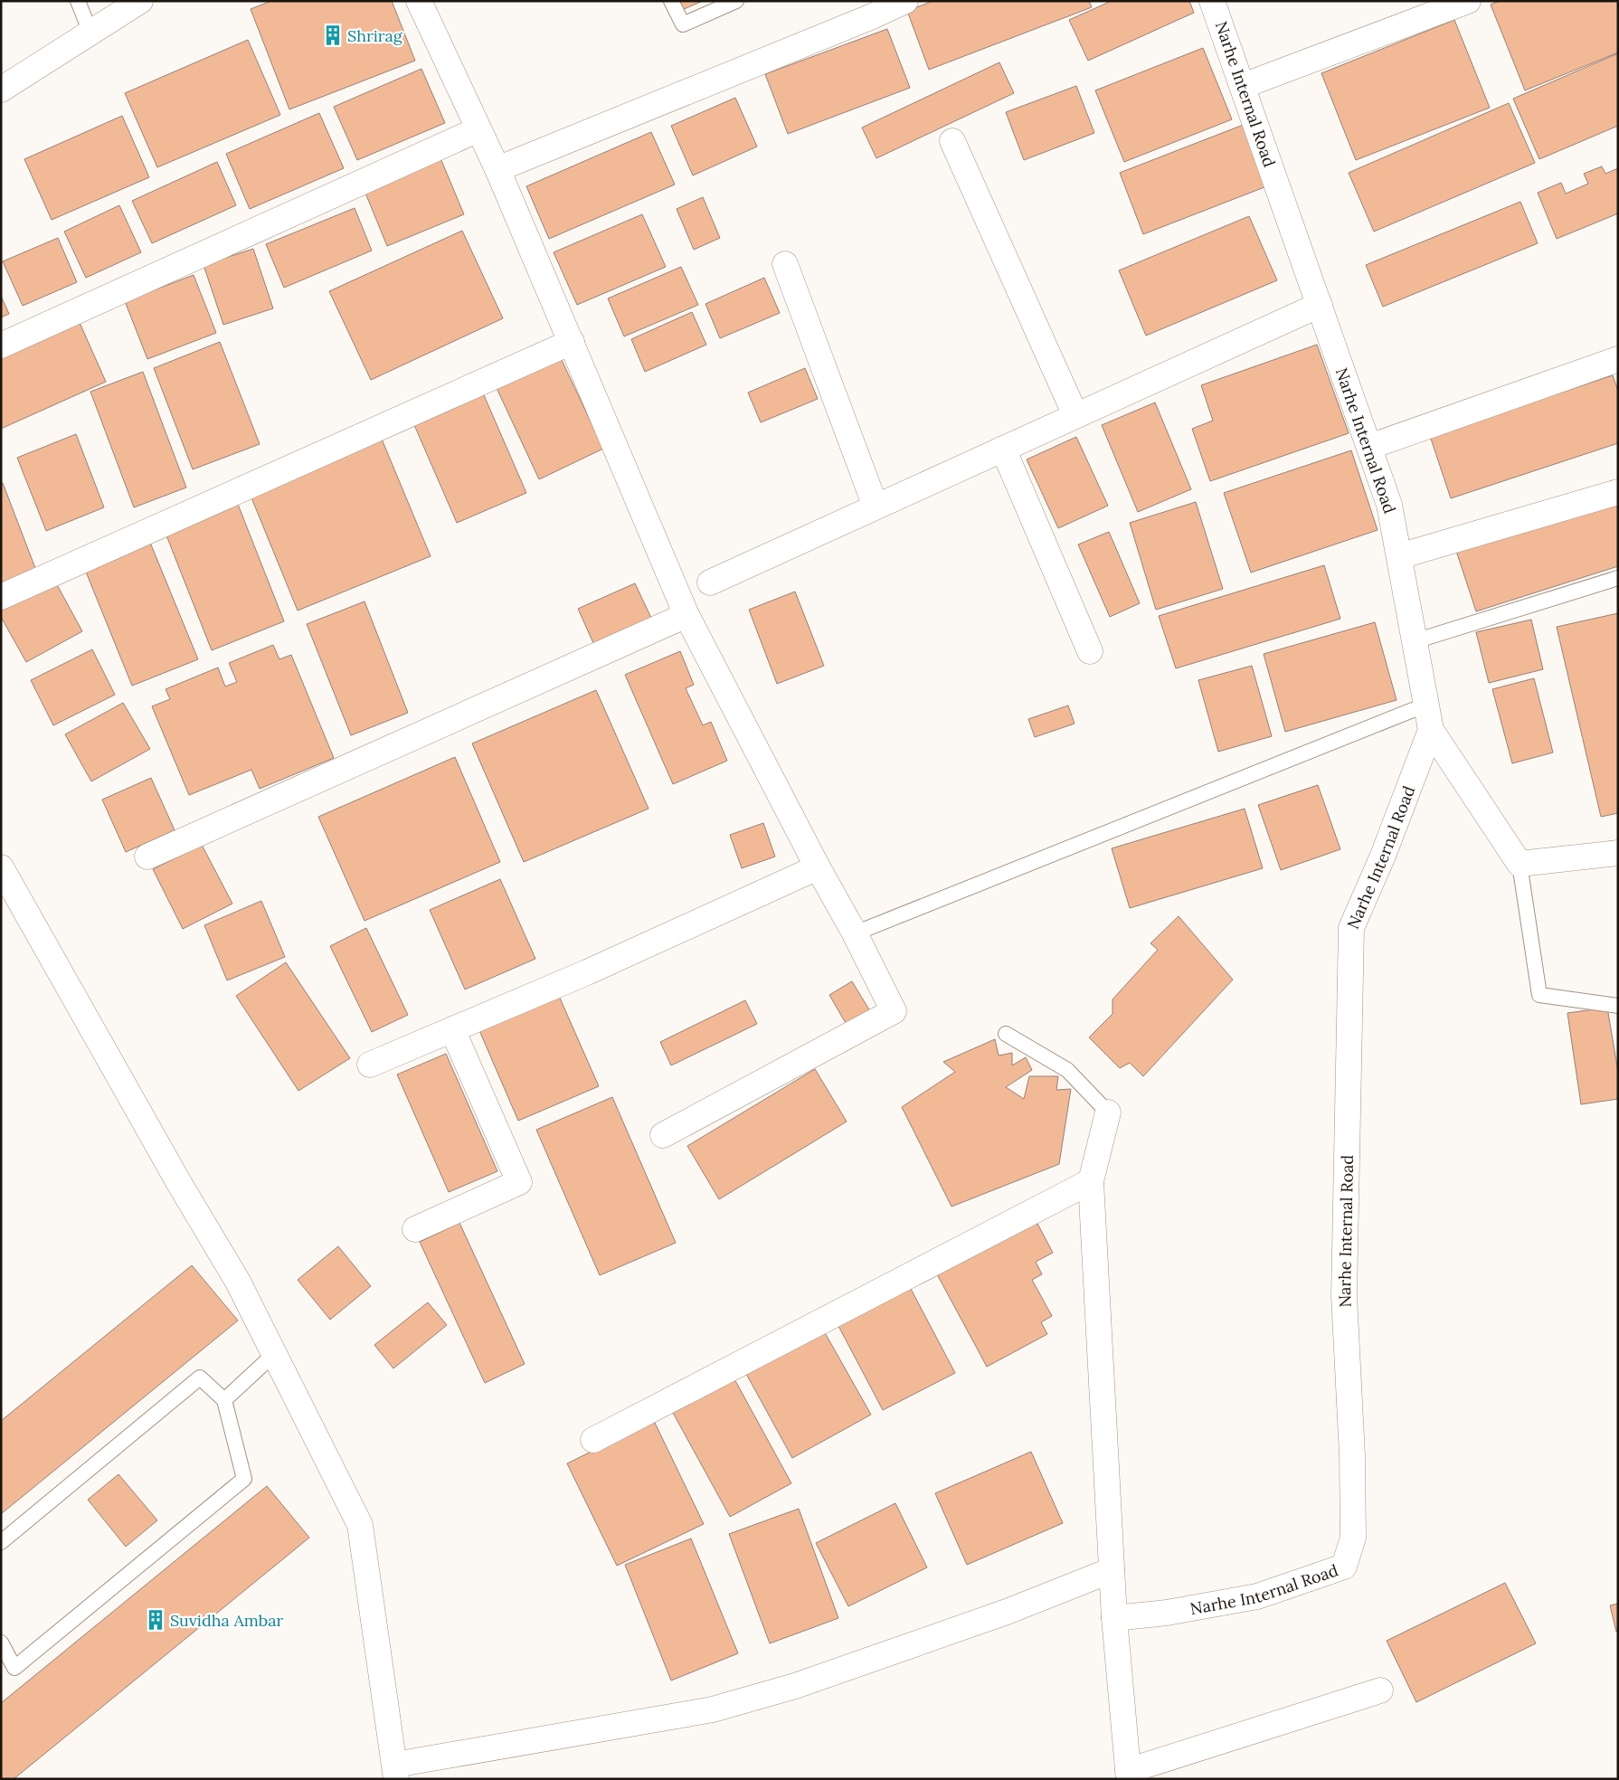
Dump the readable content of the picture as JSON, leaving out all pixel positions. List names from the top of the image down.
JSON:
{
  "streets": {
    "street": ["Narhe Internal Road"]
  },
  "places": {
    "building": ["Shrirag", "Suvidha Ambar"]
  }
}
